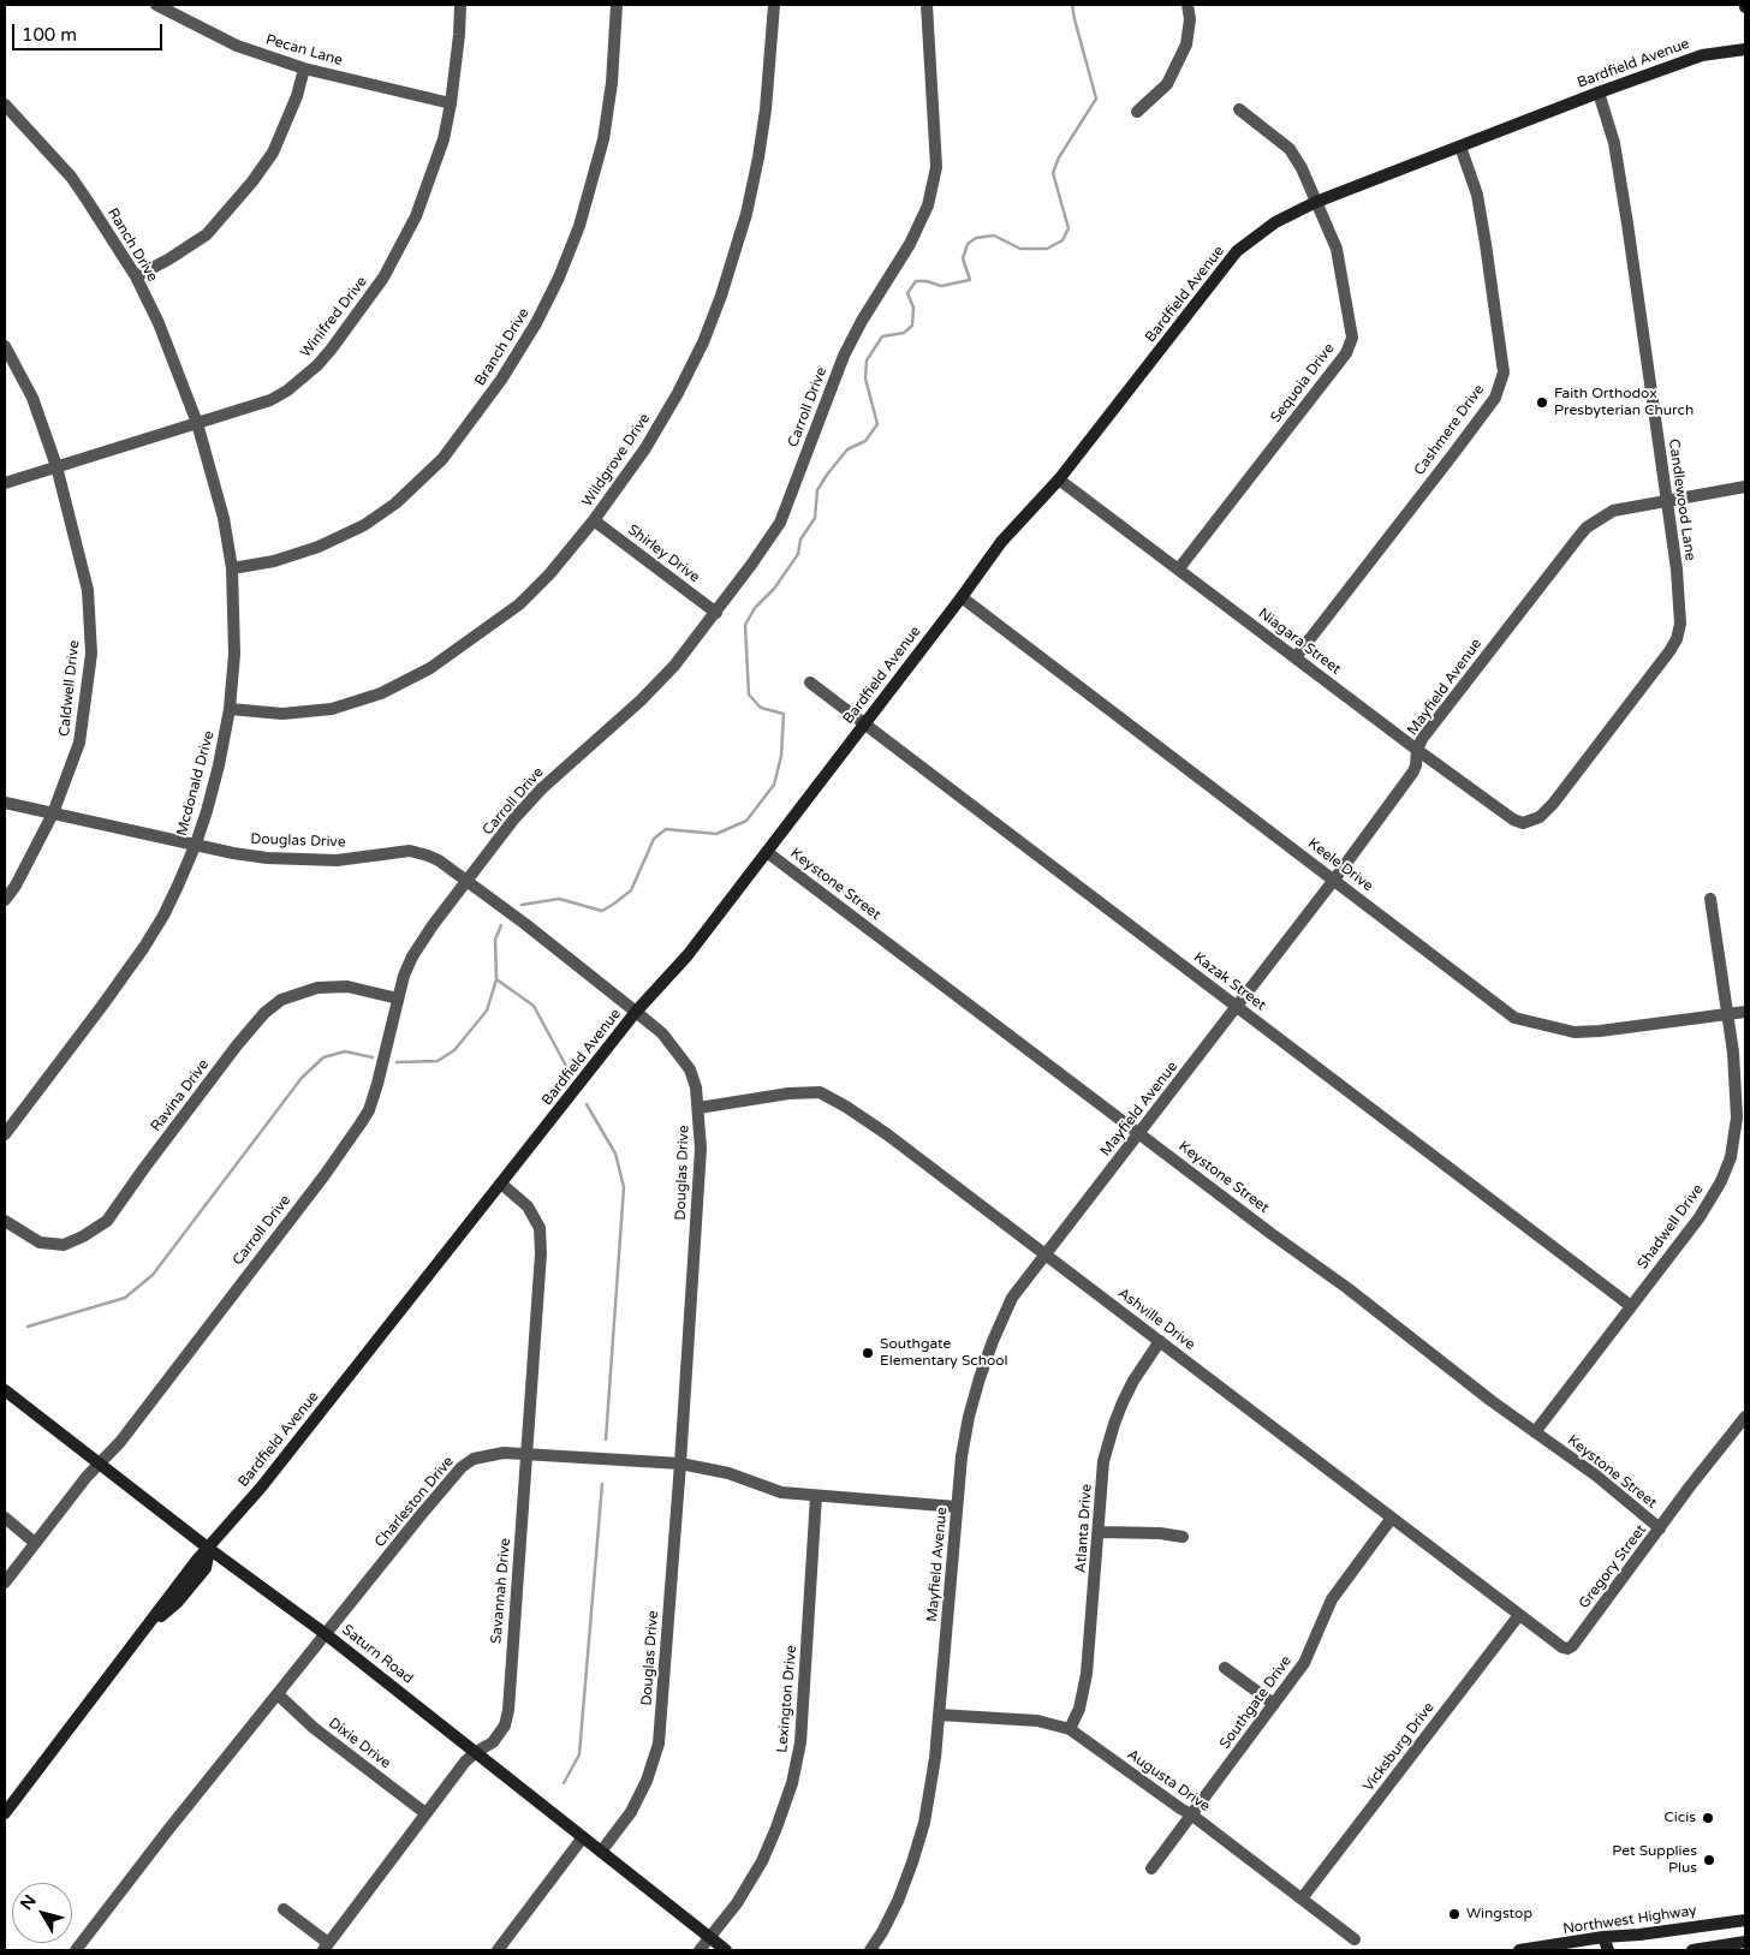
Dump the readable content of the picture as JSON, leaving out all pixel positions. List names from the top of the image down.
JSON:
{
  "streets": {
    "street": [
      "Pecan Lane",
      "Bardfield Avenue",
      "Ranch Drive",
      "Winifred Drive",
      "Branch Drive",
      "Sequoia Drive",
      "Carroll Drive",
      "Cashmere Drive",
      "Wildgrove Drive",
      "Candlewood Lane",
      "Shirley Drive",
      "Niagara Street",
      "Mayfield Avenue",
      "Caldwell Drive",
      "Mcdonald Drive",
      "Douglas Drive",
      "Keele Drive",
      "Keystone Street",
      "Kazak Street",
      "Ravina Drive",
      "Shadwell Drive",
      "Ashville Drive",
      "Charleston Drive",
      "Atlanta Drive",
      "Gregory Street",
      "Savannah Drive",
      "Saturn Road",
      "Lexington Drive",
      "Southgate Drive",
      "Dixie Drive",
      "Vicksburg Drive",
      "Augusta Drive",
      "Northwest Highway"
    ]
  },
  "crossings": [
    ["Pecan Lane", "Winifred Drive"],
    ["Bardfield Avenue", "Sequoia Drive"],
    ["Bardfield Avenue", "Cashmere Drive"],
    ["Bardfield Avenue", "Candlewood Lane"],
    ["Bardfield Avenue", "Niagara Street"],
    ["Bardfield Avenue", "Douglas Drive"],
    ["Bardfield Avenue", "Keele Drive"],
    ["Bardfield Avenue", "Keystone Street"],
    ["Bardfield Avenue", "Kazak Street"],
    ["Bardfield Avenue", "Savannah Drive"],
    ["Bardfield Avenue", "Saturn Road"],
    ["Ranch Drive", "Winifred Drive"],
    ["Ranch Drive", "Mcdonald Drive"],
    ["Winifred Drive", "Caldwell Drive"],
    ["Winifred Drive", "Mcdonald Drive"],
    ["Branch Drive", "Mcdonald Drive"],
    ["Sequoia Drive", "Niagara Street"],
    ["Carroll Drive", "Shirley Drive"],
    ["Carroll Drive", "Douglas Drive"],
    ["Carroll Drive", "Ravina Drive"],
    ["Carroll Drive", "Saturn Road"],
    ["Cashmere Drive", "Niagara Street"],
    ["Wildgrove Drive", "Shirley Drive"],
    ["Wildgrove Drive", "Mcdonald Drive"],
    ["Candlewood Lane", "Niagara Street"],
    ["Candlewood Lane", "Mayfield Avenue"],
    ["Niagara Street", "Mayfield Avenue"],
    ["Mayfield Avenue", "Keele Drive"],
    ["Mayfield Avenue", "Keystone Street"],
    ["Mayfield Avenue", "Kazak Street"],
    ["Mayfield Avenue", "Ashville Drive"],
    ["Mayfield Avenue", "Charleston Drive"],
    ["Mayfield Avenue", "Augusta Drive"],
    ["Caldwell Drive", "Douglas Drive"],
    ["Mcdonald Drive", "Douglas Drive"],
    ["Douglas Drive", "Ashville Drive"],
    ["Douglas Drive", "Charleston Drive"],
    ["Douglas Drive", "Saturn Road"],
    ["Keele Drive", "Shadwell Drive"],
    ["Keystone Street", "Shadwell Drive"],
    ["Keystone Street", "Gregory Street"],
    ["Kazak Street", "Shadwell Drive"],
    ["Ashville Drive", "Atlanta Drive"],
    ["Ashville Drive", "Gregory Street"],
    ["Ashville Drive", "Southgate Drive"],
    ["Ashville Drive", "Vicksburg Drive"],
    ["Charleston Drive", "Savannah Drive"],
    ["Charleston Drive", "Saturn Road"],
    ["Charleston Drive", "Lexington Drive"],
    ["Charleston Drive", "Dixie Drive"],
    ["Atlanta Drive", "Augusta Drive"],
    ["Savannah Drive", "Saturn Road"],
    ["Savannah Drive", "Dixie Drive"],
    ["Saturn Road", "Lexington Drive"],
    ["Southgate Drive", "Augusta Drive"],
    ["Vicksburg Drive", "Augusta Drive"]
  ],
  "places": [
    "Faith Orthodox Presbyterian Church",
    "Southgate Elementary School",
    "Cicis",
    "Pet Supplies Plus",
    "Wingstop"
  ],
  "scale_bar": "100 m",
  "north": "top left"
}
